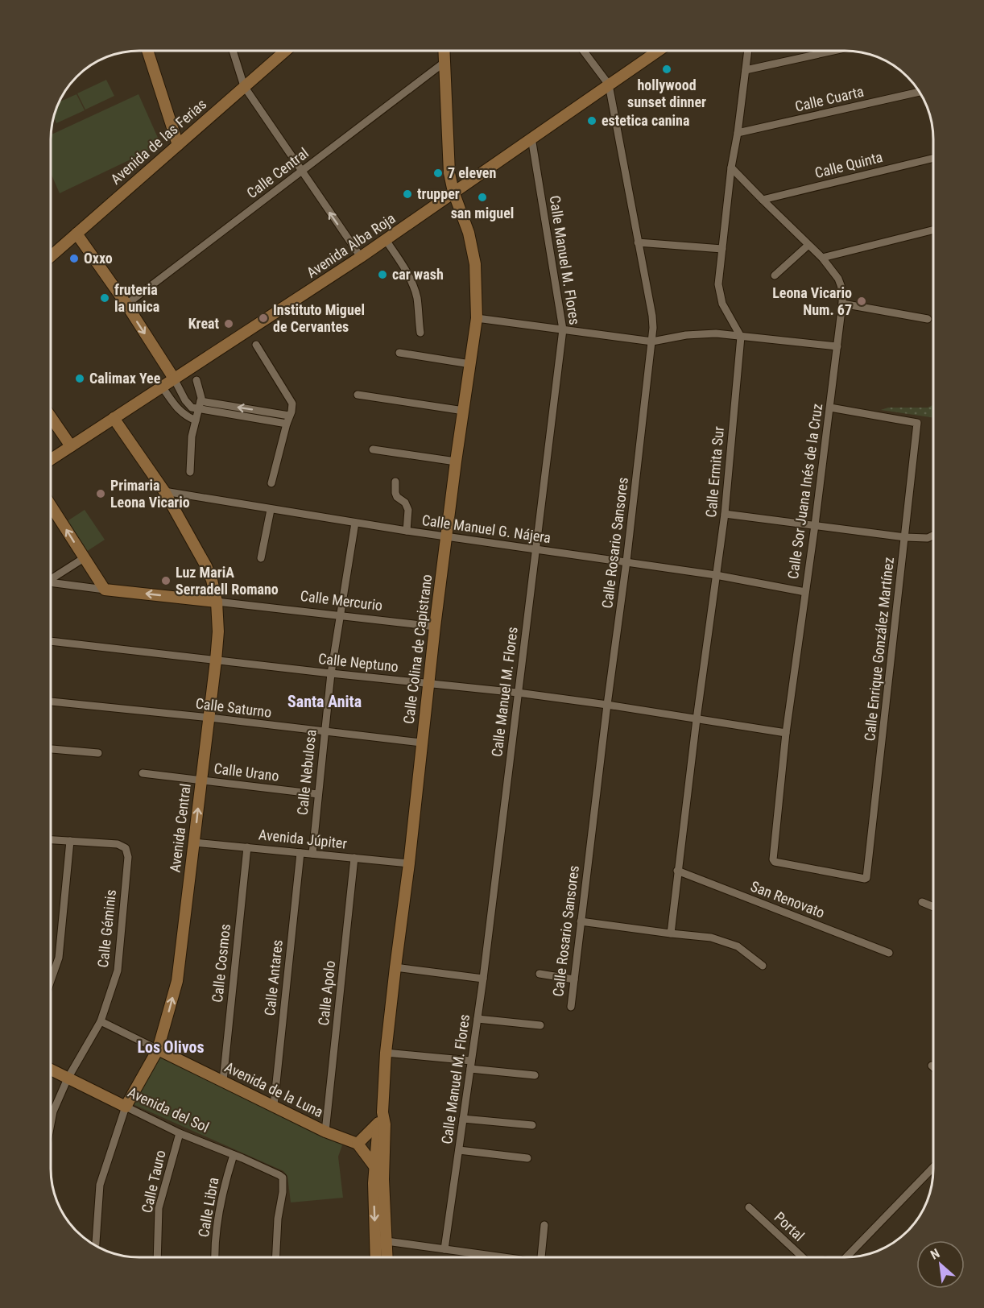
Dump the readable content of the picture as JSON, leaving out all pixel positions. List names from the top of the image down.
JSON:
{
  "streets": {
    "main road": [
      "Avenida de las Ferias",
      "Avenida Alba Roja",
      "Calle Mercurio",
      "Calle Colina de Capistrano",
      "Avenida Central",
      "Avenida de la Luna",
      "Avenida del Sol"
    ],
    "street": [
      "Calle Cuarta",
      "Calle Quinta",
      "Calle Central",
      "Calle Manuel M. Flores",
      "Calle Ermita Sur",
      "Calle Sor Juana Inés de la Cruz",
      "Calle Manuel G. Nájera",
      "Calle Rosario Sansores",
      "Calle Enrique González Martínez",
      "Calle Neptuno",
      "Calle Saturno",
      "Calle Urano",
      "Calle Nebulosa",
      "Avenida Júpiter",
      "San Renovato",
      "Calle Géminis",
      "Calle Cosmos",
      "Calle Antares",
      "Calle Apolo",
      "Calle Tauro",
      "Calle Libra",
      "Portal"
    ]
  },
  "crossings": [
    ["Calle Quinta", "Calle Sor Juana Inés de la Cruz"],
    ["Calle Central", "Calle Colina de Capistrano"],
    ["Avenida Alba Roja", "Calle Manuel M. Flores"],
    ["Avenida Alba Roja", "Calle Rosario Sansores"],
    ["Avenida Alba Roja", "Calle Colina de Capistrano"],
    ["Avenida Alba Roja", "Avenida Central"],
    ["Calle Manuel M. Flores", "Calle Manuel G. Nájera"],
    ["Calle Manuel M. Flores", "Calle Neptuno"],
    ["Calle Ermita Sur", "Calle Manuel G. Nájera"],
    ["Calle Ermita Sur", "Calle Neptuno"],
    ["Calle Ermita Sur", "San Renovato"],
    ["Calle Sor Juana Inés de la Cruz", "Calle Manuel G. Nájera"],
    ["Calle Sor Juana Inés de la Cruz", "Calle Enrique González Martínez"],
    ["Calle Sor Juana Inés de la Cruz", "Calle Neptuno"],
    ["Calle Manuel G. Nájera", "Calle Rosario Sansores"],
    ["Calle Manuel G. Nájera", "Calle Colina de Capistrano"],
    ["Calle Manuel G. Nájera", "Calle Nebulosa"],
    ["Calle Manuel G. Nájera", "Avenida Central"],
    ["Calle Rosario Sansores", "Calle Neptuno"],
    ["Calle Mercurio", "Calle Colina de Capistrano"],
    ["Calle Mercurio", "Calle Nebulosa"],
    ["Calle Mercurio", "Avenida Central"],
    ["Calle Colina de Capistrano", "Calle Neptuno"],
    ["Calle Colina de Capistrano", "Calle Saturno"],
    ["Calle Colina de Capistrano", "Avenida Júpiter"],
    ["Calle Neptuno", "Calle Nebulosa"],
    ["Calle Neptuno", "Avenida Central"],
    ["Calle Saturno", "Calle Nebulosa"],
    ["Calle Saturno", "Avenida Central"],
    ["Calle Urano", "Calle Nebulosa"],
    ["Calle Urano", "Avenida Central"],
    ["Calle Nebulosa", "Avenida Júpiter"],
    ["Avenida Central", "Avenida Júpiter"],
    ["Avenida Central", "Avenida de la Luna"],
    ["Avenida Central", "Avenida del Sol"],
    ["Avenida Júpiter", "Calle Cosmos"],
    ["Avenida Júpiter", "Calle Antares"],
    ["Avenida Júpiter", "Calle Apolo"],
    ["Calle Géminis", "Avenida de la Luna"],
    ["Calle Géminis", "Avenida del Sol"],
    ["Calle Cosmos", "Avenida de la Luna"],
    ["Calle Antares", "Avenida de la Luna"],
    ["Calle Apolo", "Avenida de la Luna"],
    ["Avenida del Sol", "Calle Tauro"],
    ["Avenida del Sol", "Calle Libra"]
  ],
  "districts": ["Santa Anita", "Los Olivos"],
  "places": [
    "hollywood sunset dinner",
    "estetica canina",
    "7 eleven",
    "trupper",
    "san miguel",
    "Oxxo",
    "car wash",
    "fruteria la unica",
    "Leona Vicario Num. 67",
    "Instituto Miguel de Cervantes",
    "Kreat",
    "Calimax Yee",
    "Primaria Leona Vicario",
    "Luz MariA Serradell Romano"
  ],
  "north": "top left"
}
